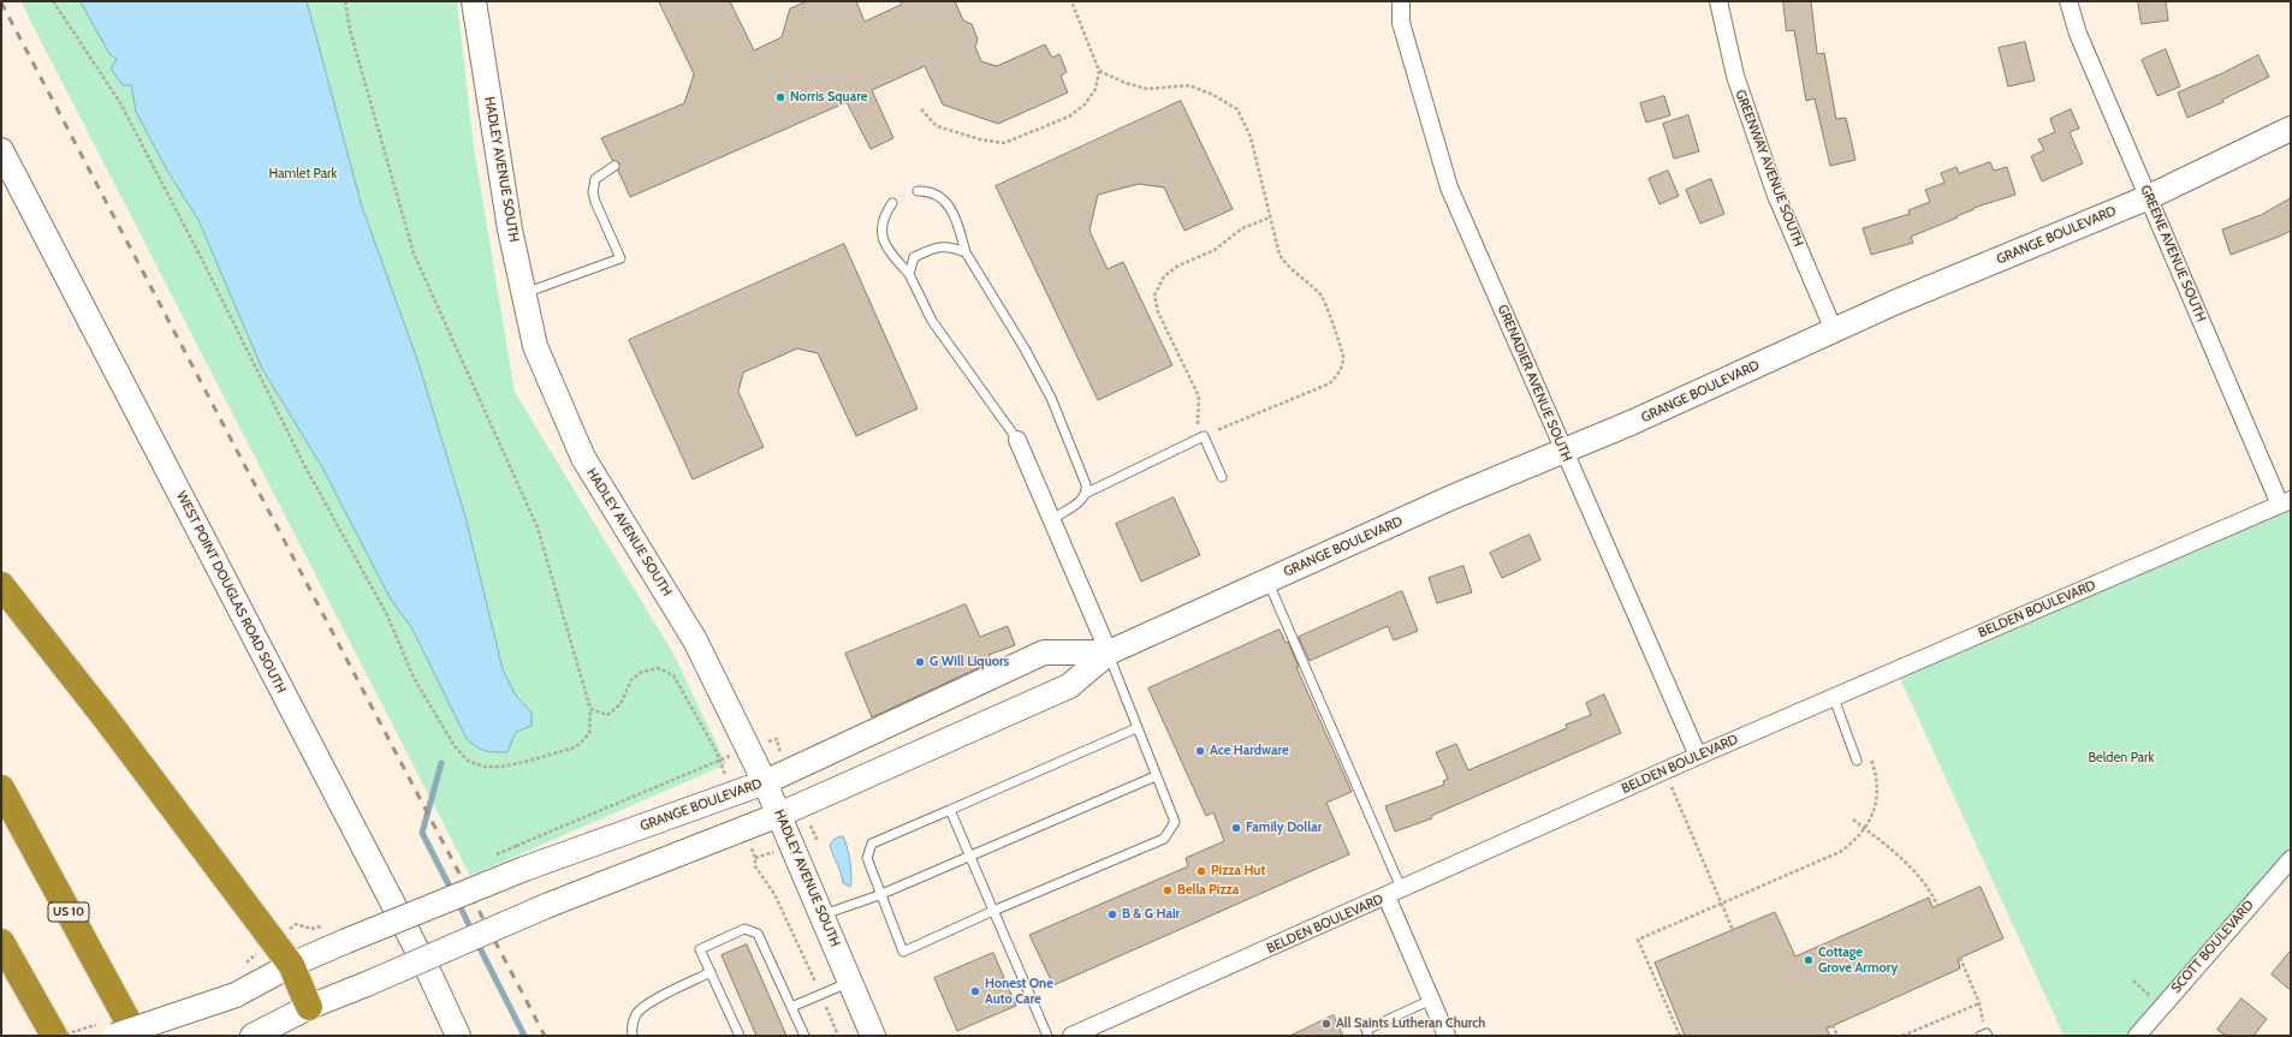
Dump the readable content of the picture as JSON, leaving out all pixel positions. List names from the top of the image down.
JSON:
{
  "streets": {
    "highway": ["US 10"],
    "street": [
      "GREENWAY AVENUE SOUTH",
      "HADLEY AVENUE SOUTH",
      "GRANGE BOULEVARD",
      "GREENE AVENUE SOUTH",
      "GRENADIER AVENUE SOUTH",
      "WEST POINT DOUGLAS ROAD SOUTH",
      "BELDEN BOULEVARD",
      "SCOTT BOULEVARD"
    ]
  },
  "crossings": [
    ["GREENWAY AVENUE SOUTH", "GRANGE BOULEVARD"],
    ["HADLEY AVENUE SOUTH", "GRANGE BOULEVARD"],
    ["GRANGE BOULEVARD", "GREENE AVENUE SOUTH"],
    ["GRANGE BOULEVARD", "GRENADIER AVENUE SOUTH"],
    ["GREENE AVENUE SOUTH", "BELDEN BOULEVARD"],
    ["GRENADIER AVENUE SOUTH", "BELDEN BOULEVARD"]
  ],
  "parks": ["Hamlet Park", "Belden Park"],
  "places": [
    "Norris Square",
    "G Will Liquors",
    "Ace Hardware",
    "Family Dollar",
    "Pizza Hut",
    "Bella Pizza",
    "B & G Hair",
    "Cottage Grove Armory",
    "Honest One Auto Care",
    "All Saints Lutheran Church"
  ]
}
